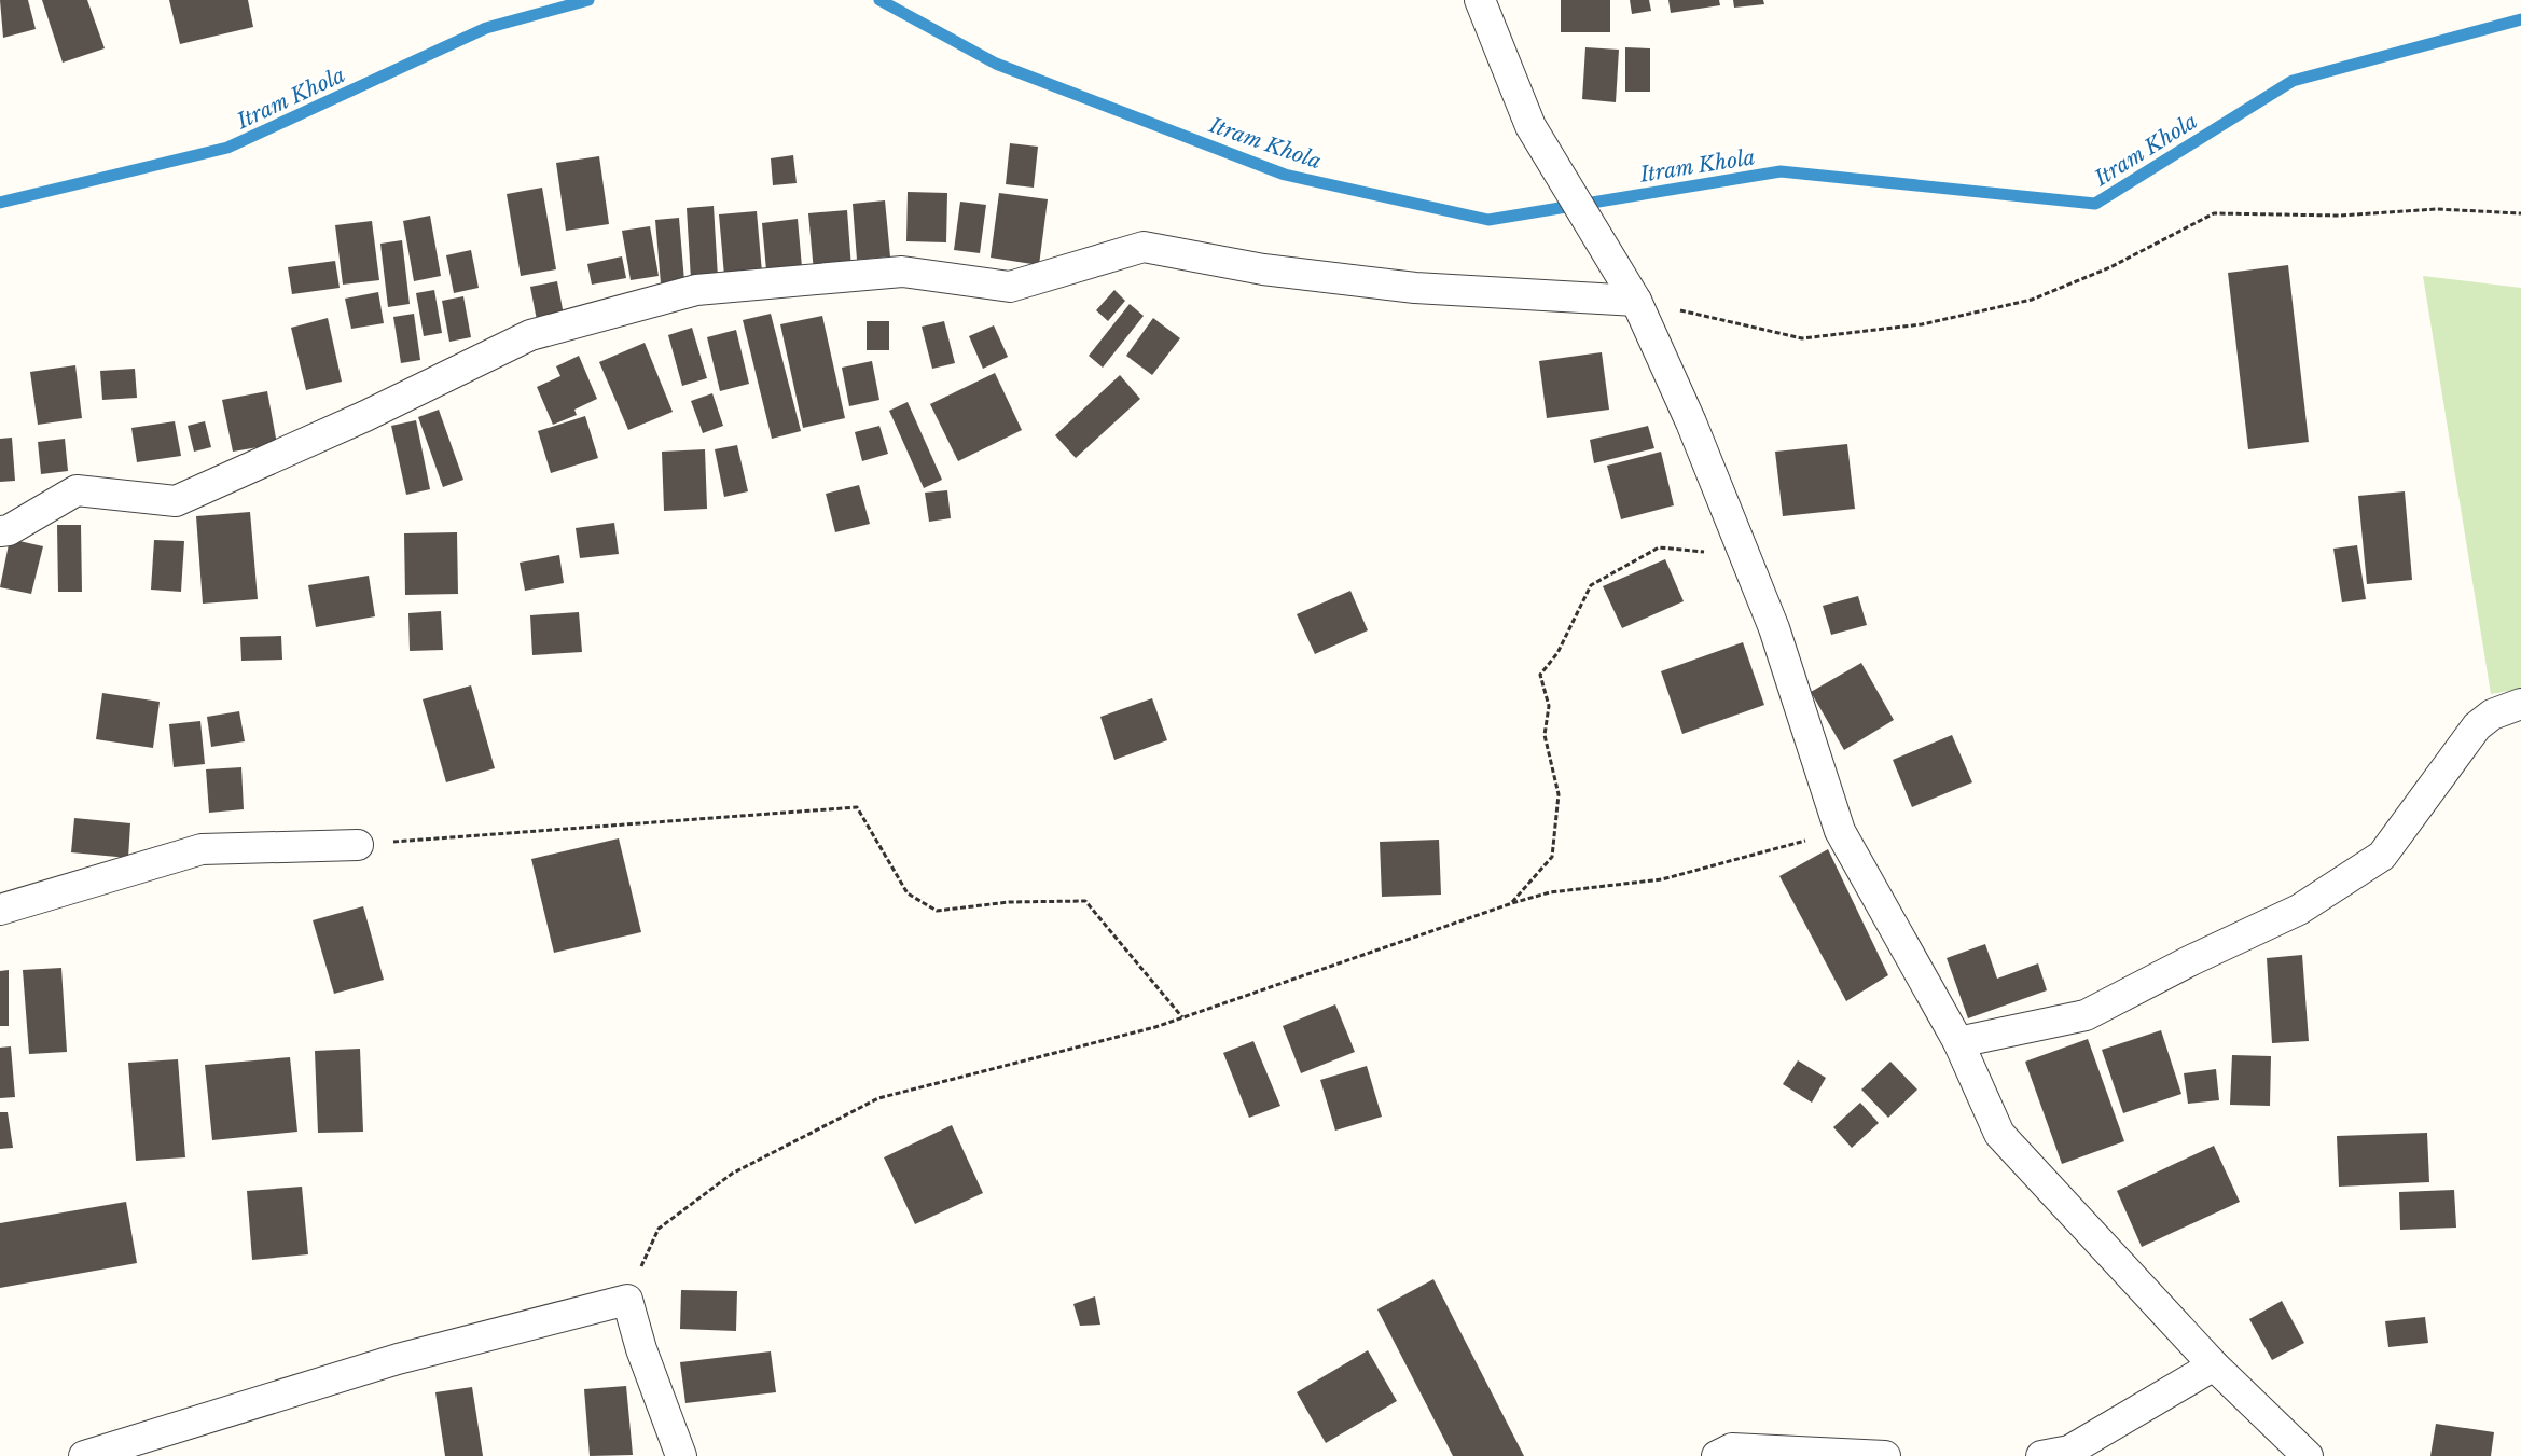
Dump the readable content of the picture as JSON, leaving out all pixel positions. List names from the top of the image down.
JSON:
{
  "water": ["Itram Khola"]
}
